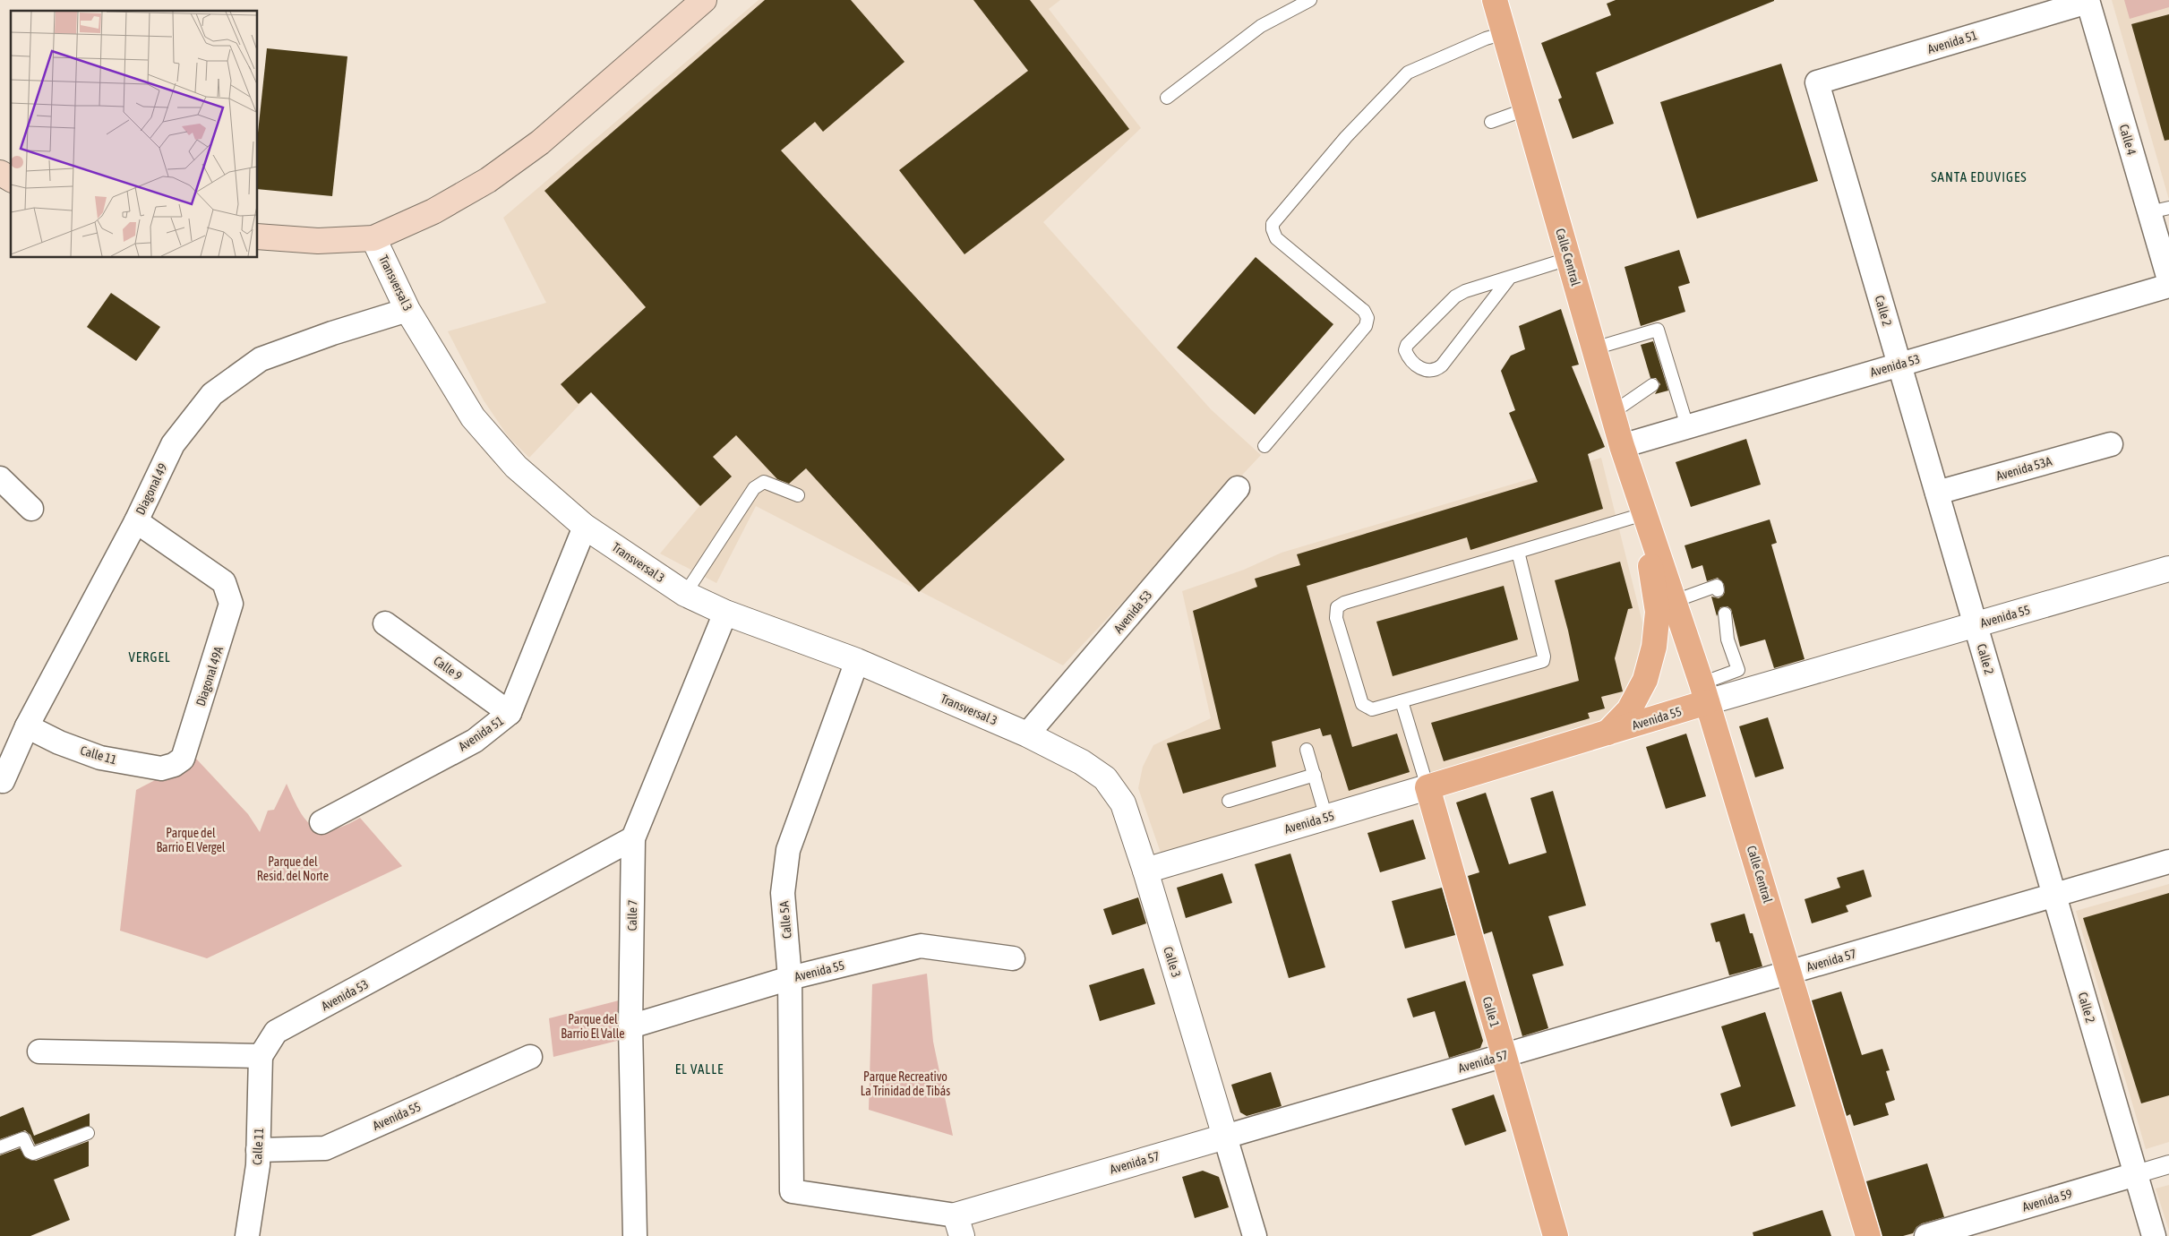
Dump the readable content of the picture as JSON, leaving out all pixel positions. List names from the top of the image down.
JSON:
{
  "streets": {
    "main road": ["Calle Central", "Avenida 55", "Calle 1"],
    "street": [
      "Avenida 51",
      "Calle 4",
      "Transversal 3",
      "Calle 2",
      "Avenida 53",
      "Avenida 53A",
      "Diagonal 49",
      "Calle 9",
      "Diagonal 49A",
      "Calle 11",
      "Calle 7",
      "Calle 5A",
      "Avenida 57",
      "Calle 3",
      "Avenida 59"
    ]
  },
  "crossings": [
    ["Avenida 51", "Calle 4"],
    ["Avenida 51", "Transversal 3"],
    ["Avenida 51", "Calle 2"],
    ["Avenida 51", "Calle 9"],
    ["Calle Central", "Avenida 53"],
    ["Calle Central", "Avenida 55"],
    ["Calle Central", "Avenida 57"],
    ["Transversal 3", "Avenida 53"],
    ["Transversal 3", "Diagonal 49"],
    ["Transversal 3", "Calle 7"],
    ["Transversal 3", "Calle 5A"],
    ["Transversal 3", "Calle 3"],
    ["Calle 2", "Avenida 53"],
    ["Calle 2", "Avenida 53A"],
    ["Calle 2", "Avenida 55"],
    ["Calle 2", "Avenida 57"],
    ["Calle 2", "Avenida 59"],
    ["Avenida 53", "Calle 11"],
    ["Avenida 53", "Calle 7"],
    ["Avenida 53", "Calle 3"],
    ["Diagonal 49", "Diagonal 49A"],
    ["Diagonal 49", "Calle 11"],
    ["Avenida 55", "Calle 11"],
    ["Avenida 55", "Calle 7"],
    ["Avenida 55", "Calle 5A"],
    ["Avenida 55", "Calle 3"],
    ["Avenida 55", "Calle 1"],
    ["Diagonal 49A", "Calle 11"],
    ["Calle 5A", "Avenida 57"],
    ["Avenida 57", "Calle 3"],
    ["Avenida 57", "Calle 1"]
  ],
  "districts": ["SANTA EDUVIGES", "VERGEL", "EL VALLE"],
  "parks": [
    "Parque del Barrio El Vergel",
    "Parque del Resid. del Norte",
    "Parque del Barrio El Valle",
    "Parque Recreativo La Trinidad de Tibás"
  ]
}
